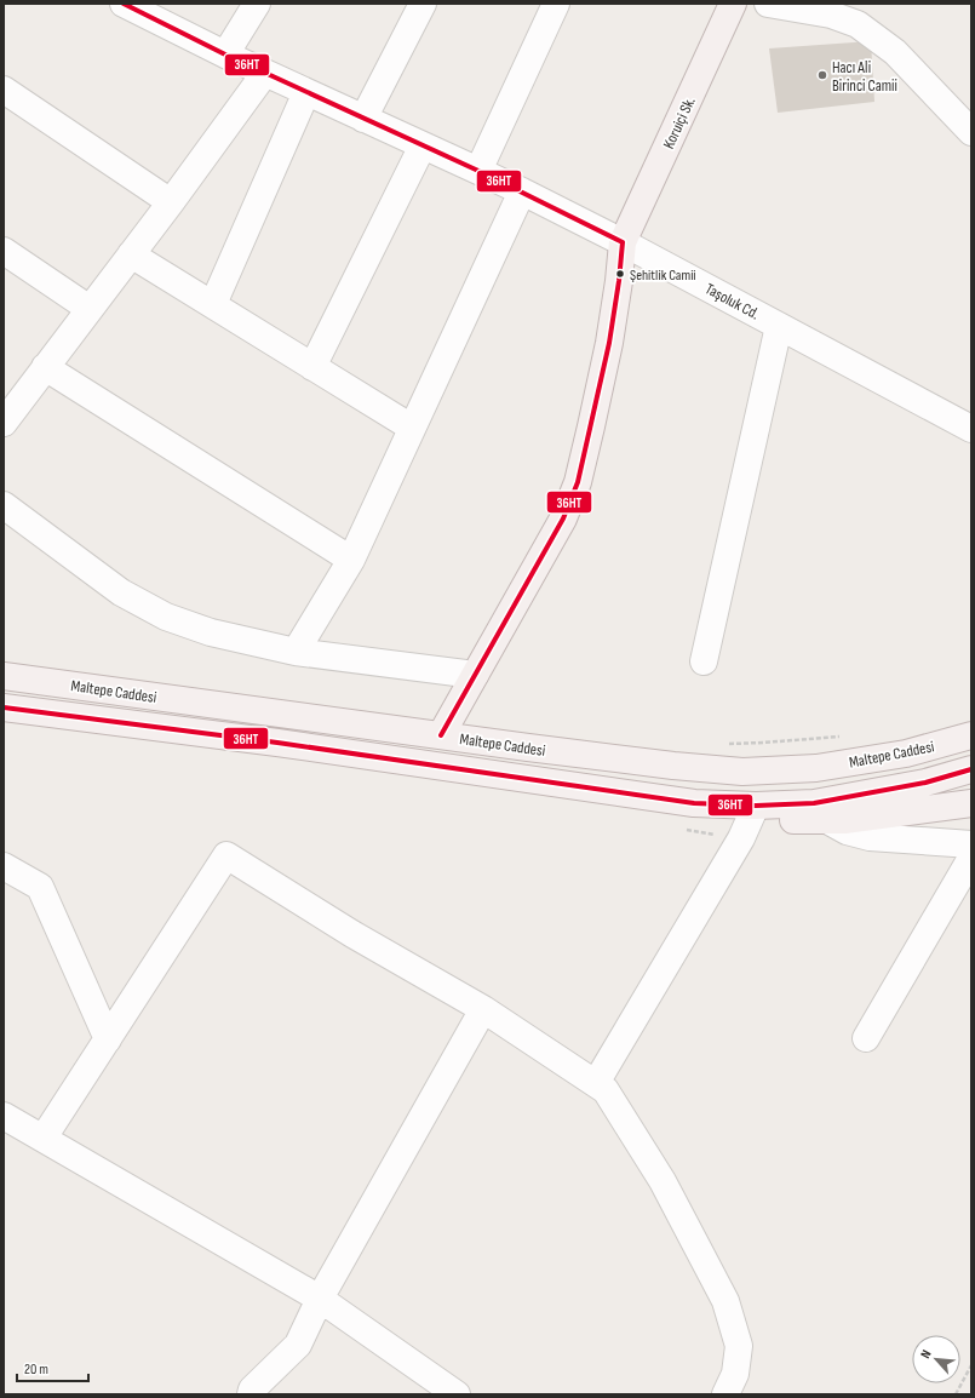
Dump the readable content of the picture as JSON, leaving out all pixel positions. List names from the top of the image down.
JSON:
{
  "streets": {
    "main road": ["Koruiçi Sk.", "Maltepe Caddesi"],
    "street": ["Taşoluk Cd."]
  },
  "crossings": [
    ["Koruiçi Sk.", "Taşoluk Cd."],
    ["Koruiçi Sk.", "Maltepe Caddesi"]
  ],
  "places": ["Hacı Ali Birinci Camii", "Şehitlik Camii"],
  "lines": ["transit line 36HT"],
  "scale_bar": "20 m",
  "north": "top left"
}
